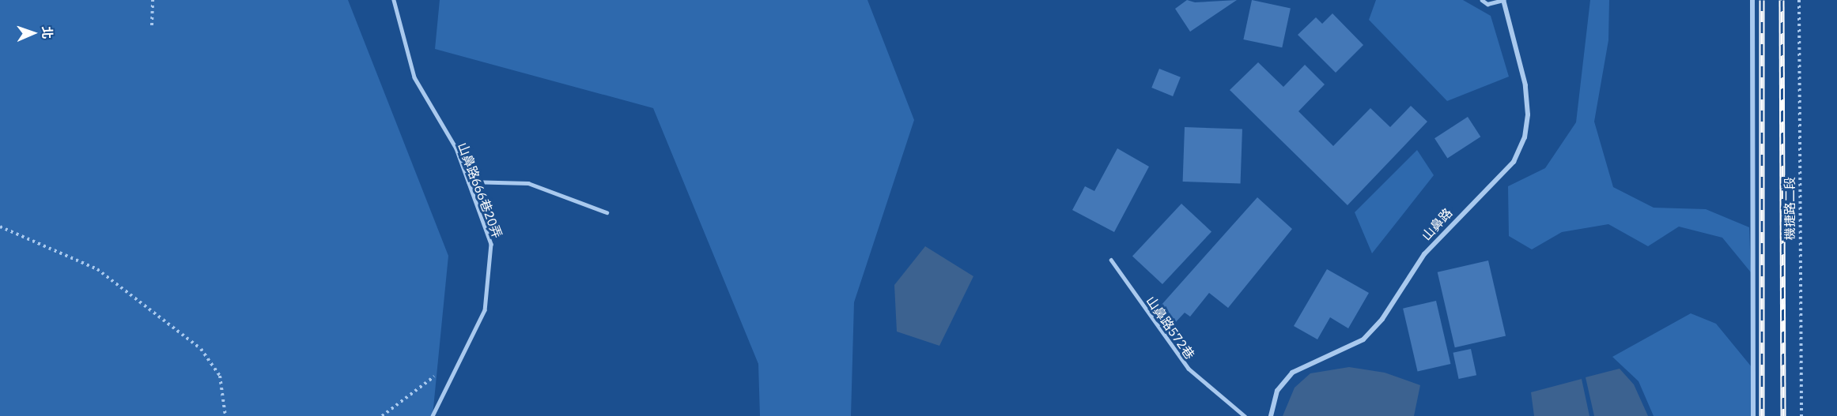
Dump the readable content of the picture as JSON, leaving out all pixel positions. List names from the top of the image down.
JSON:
{
  "streets": {
    "street": ["山鼻路"],
    "lane": ["山鼻路666巷20弄", "山鼻路572巷"],
    "path": ["機捷路二段"]
  },
  "north": "right"
}
